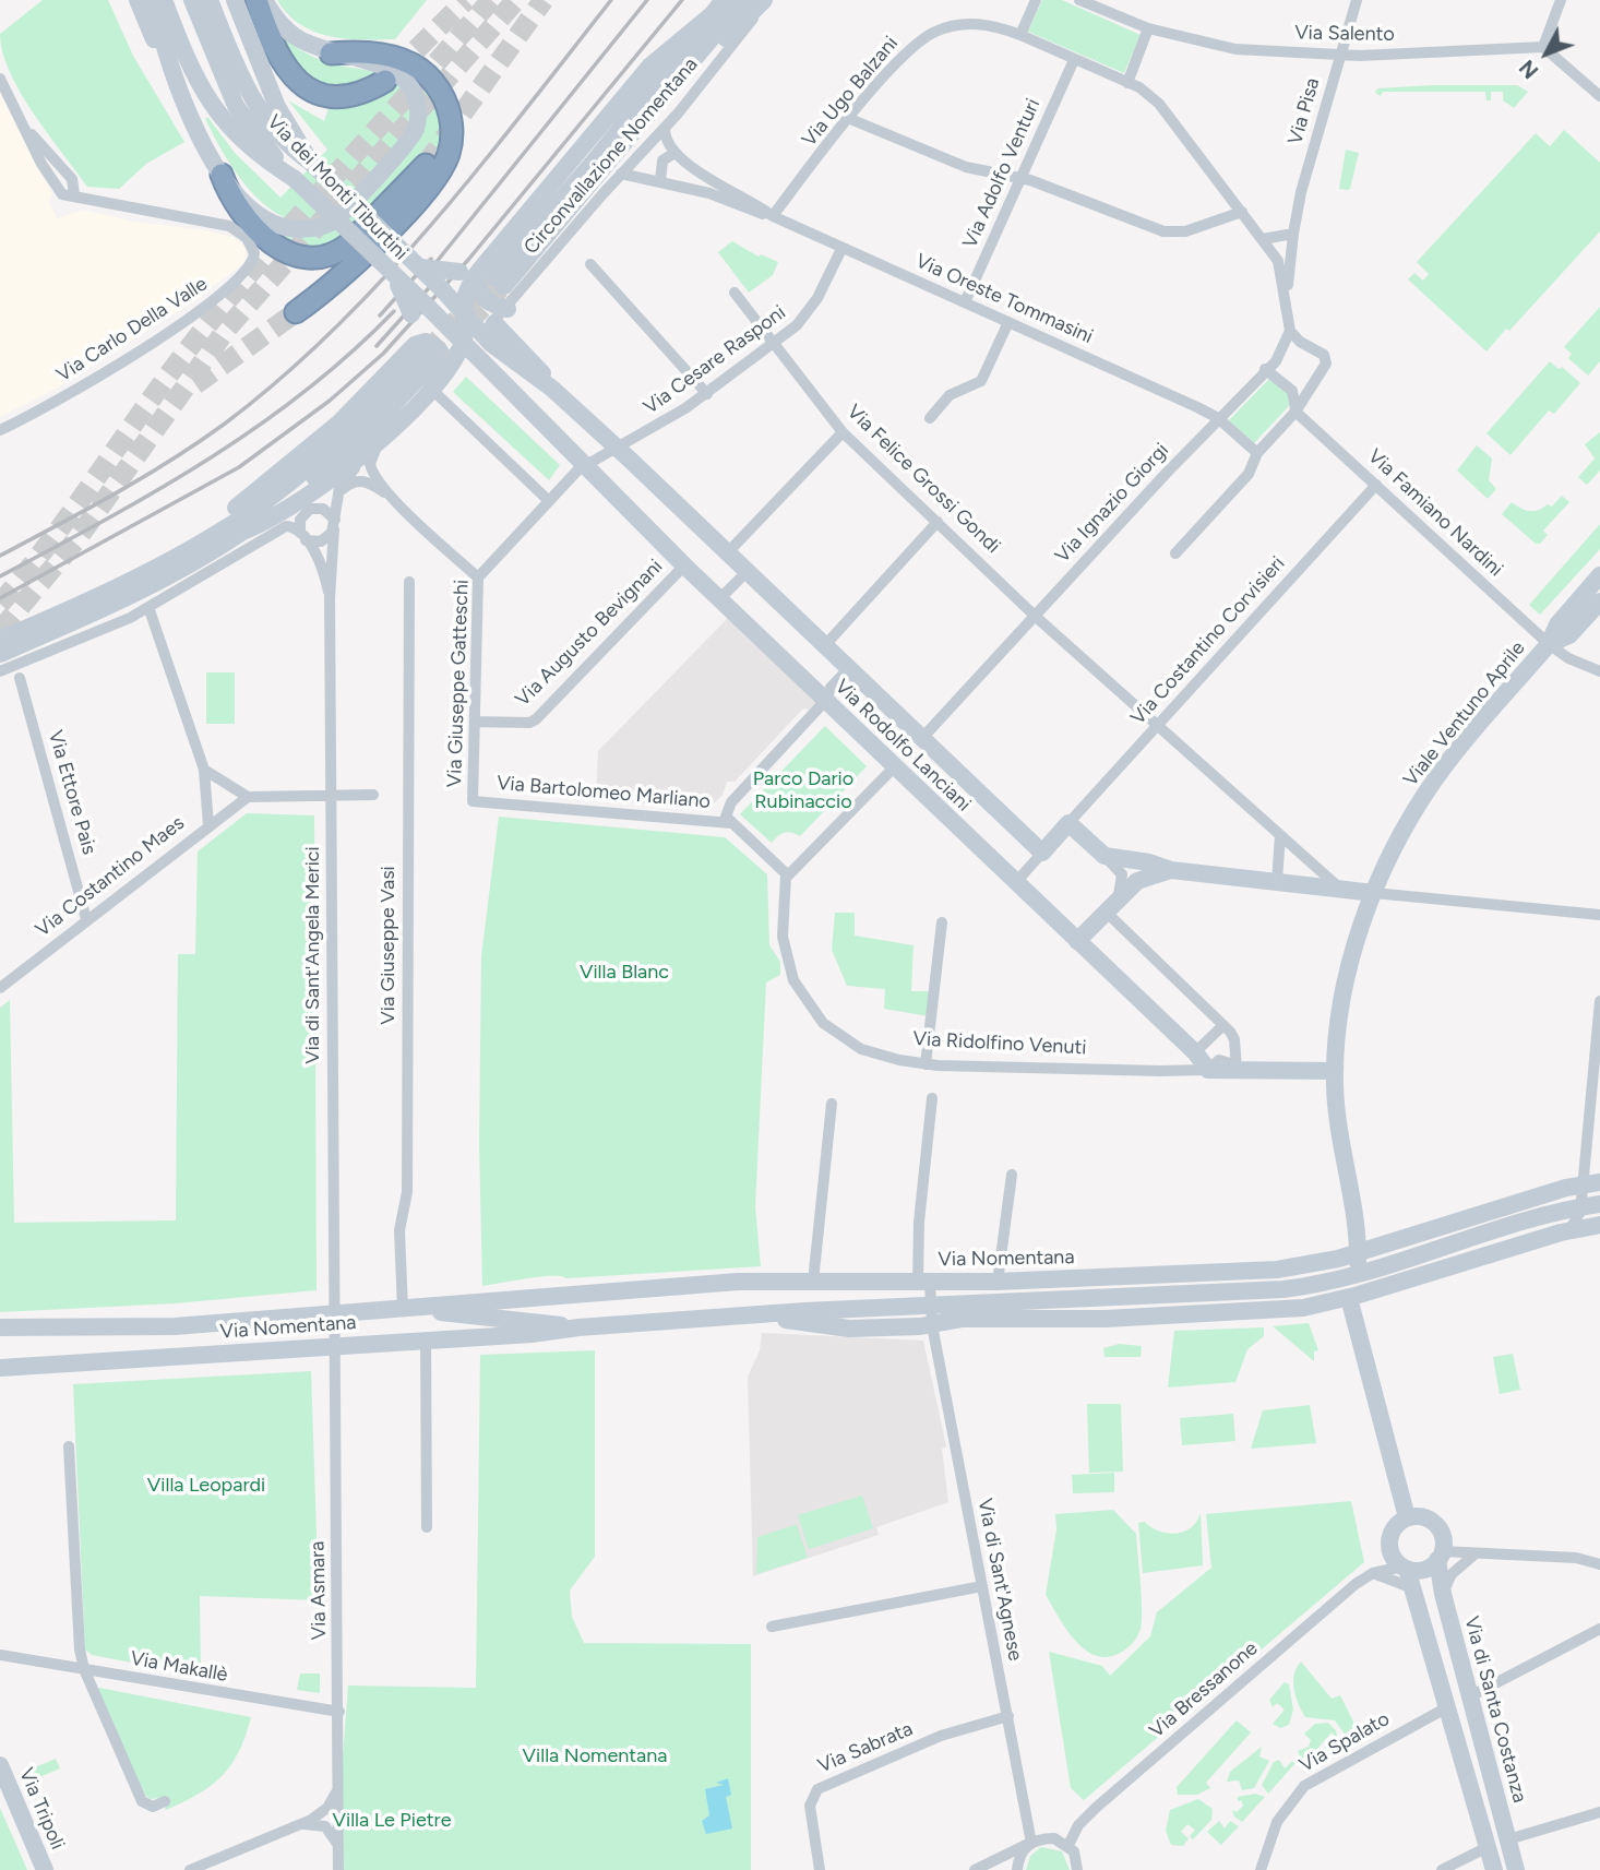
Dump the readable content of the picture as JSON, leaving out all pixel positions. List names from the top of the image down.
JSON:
{
  "streets": {
    "street": [
      "Via Salento",
      "Via Ugo Balzani",
      "Via Pisa",
      "Circonvallazione Nomentana",
      "Via Adolfo Venturi",
      "Via dei Monti Tiburtini",
      "Via Oreste Tommasini",
      "Via Carlo Della Valle",
      "Via Cesare Rasponi",
      "Via Felice Grossi Gondi",
      "Via Ignazio Giorgi",
      "Via Famiano Nardini",
      "Via Augusto Bevignani",
      "Via Costantino Corvisieri",
      "Via Giuseppe Gatteschi",
      "Viale Ventuno Aprile",
      "Via Rodolfo Lanciani",
      "Via Ettore Pais",
      "Via Bartolomeo Marliano",
      "Via Costantino Maes",
      "Via Giuseppe Vasi",
      "Via di Sant'Angela Merici",
      "Via Ridolfino Venuti",
      "Via Nomentana",
      "Via di Sant'Agnese",
      "Via Asmara",
      "Via Makallè",
      "Via Bressanone",
      "Via di Santa Costanza",
      "Via Spalato",
      "Via Sabrata",
      "Via Tripoli"
    ]
  },
  "crossings": [
    ["Via Salento", "Via Pisa"],
    ["Via Ugo Balzani", "Via Pisa"],
    ["Via Ugo Balzani", "Via Adolfo Venturi"],
    ["Via Ugo Balzani", "Via Oreste Tommasini"],
    ["Circonvallazione Nomentana", "Via dei Monti Tiburtini"],
    ["Via Adolfo Venturi", "Via Oreste Tommasini"],
    ["Via dei Monti Tiburtini", "Via Rodolfo Lanciani"],
    ["Via Oreste Tommasini", "Via Cesare Rasponi"],
    ["Via Oreste Tommasini", "Via Ignazio Giorgi"],
    ["Via Cesare Rasponi", "Via Felice Grossi Gondi"],
    ["Via Cesare Rasponi", "Via Giuseppe Gatteschi"],
    ["Via Cesare Rasponi", "Via Rodolfo Lanciani"],
    ["Via Felice Grossi Gondi", "Via Ignazio Giorgi"],
    ["Via Felice Grossi Gondi", "Via Costantino Corvisieri"],
    ["Via Ignazio Giorgi", "Via Famiano Nardini"],
    ["Via Ignazio Giorgi", "Via Rodolfo Lanciani"],
    ["Via Famiano Nardini", "Via Costantino Corvisieri"],
    ["Via Famiano Nardini", "Viale Ventuno Aprile"],
    ["Via Augusto Bevignani", "Via Giuseppe Gatteschi"],
    ["Via Augusto Bevignani", "Via Rodolfo Lanciani"],
    ["Via Giuseppe Gatteschi", "Via Rodolfo Lanciani"],
    ["Via Giuseppe Gatteschi", "Via Bartolomeo Marliano"],
    ["Viale Ventuno Aprile", "Via Nomentana"],
    ["Via Rodolfo Lanciani", "Via Ridolfino Venuti"],
    ["Via Ettore Pais", "Via Costantino Maes"],
    ["Via Giuseppe Vasi", "Via Nomentana"],
    ["Via di Sant'Angela Merici", "Via Nomentana"],
    ["Via di Sant'Angela Merici", "Via Asmara"],
    ["Via Nomentana", "Via di Sant'Agnese"],
    ["Via Nomentana", "Via Asmara"],
    ["Via di Sant'Agnese", "Via Sabrata"],
    ["Via Asmara", "Via Makallè"],
    ["Via Bressanone", "Via di Santa Costanza"]
  ],
  "parks": [
    "Parco Dario Rubinaccio",
    "Villa Blanc",
    "Villa Leopardi",
    "Villa Nomentana",
    "Villa Le Pietre"
  ],
  "north": "bottom left"
}
